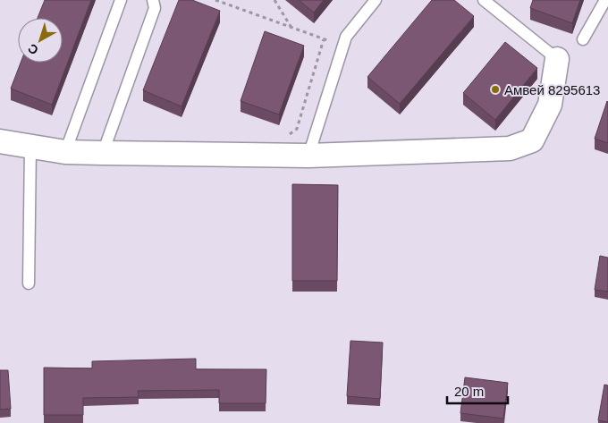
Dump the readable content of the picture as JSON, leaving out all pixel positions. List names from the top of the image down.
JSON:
{
  "places": ["Амвей 8295613"],
  "scale_bar": "20 m",
  "north": "bottom left"
}
